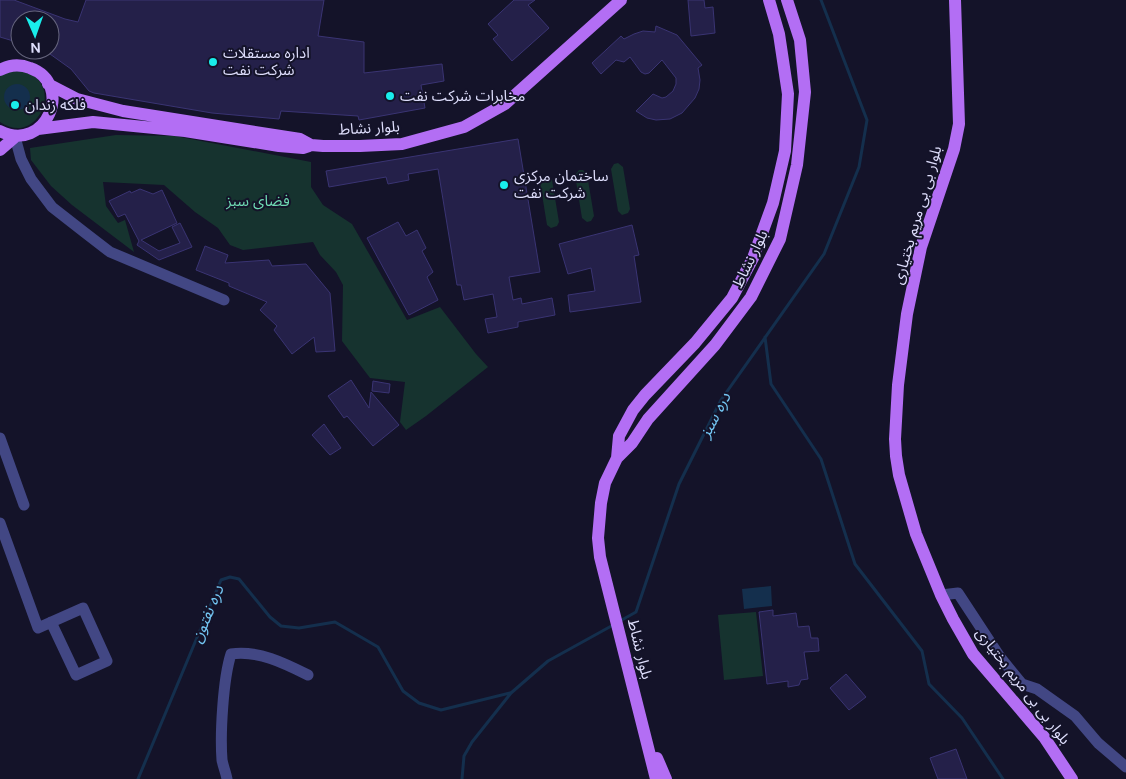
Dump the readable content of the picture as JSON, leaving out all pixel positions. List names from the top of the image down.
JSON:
{
  "streets": {
    "main road": ["بلوار نشاط", "بلوار بی بی مریم بختیاری"]
  },
  "water": ["دره سبز", "دره نفتون"],
  "parks": ["فضای سبز"],
  "places": [
    "اداره مستقلات شرکت نفت",
    "مخابرات شرکت نفت",
    "فلکه زندان",
    "ساختمان مرکزی شرکت نفت"
  ],
  "north": "bottom"
}
